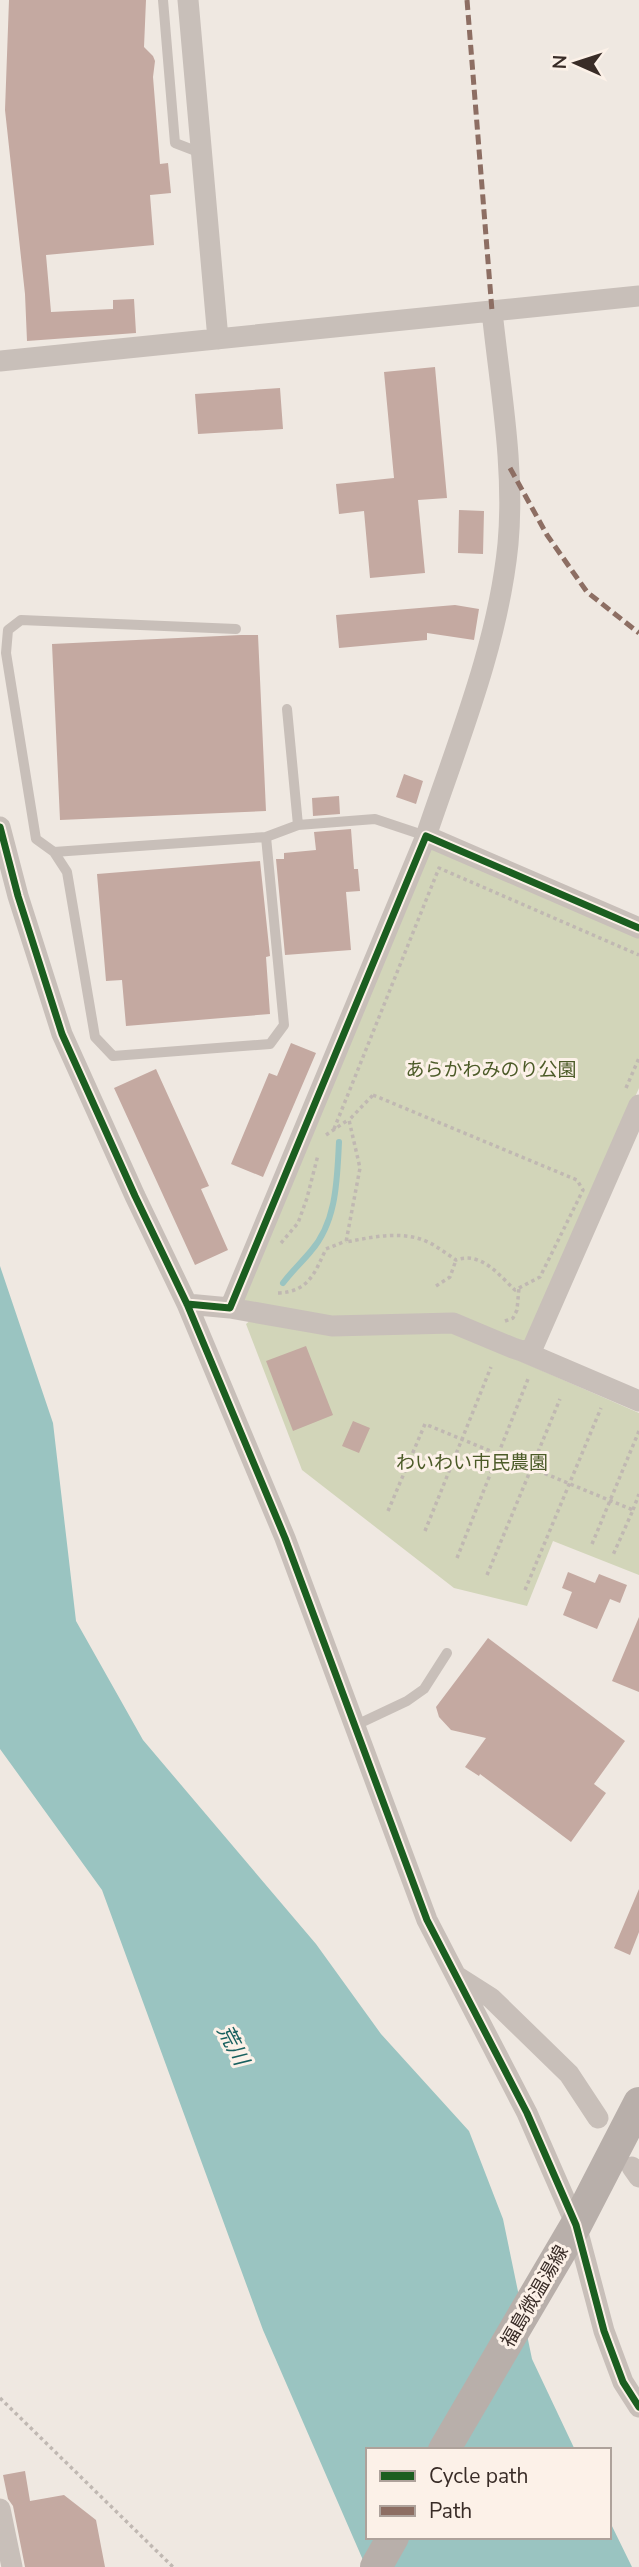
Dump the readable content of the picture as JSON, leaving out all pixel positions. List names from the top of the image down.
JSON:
{
  "streets": {
    "main road": ["福島微温湯線"]
  },
  "water": ["荒川"],
  "parks": ["あらかわみのり公園", "わいわい市民農園"],
  "legend": ["Cycle path", "Path"],
  "north": "left"
}
